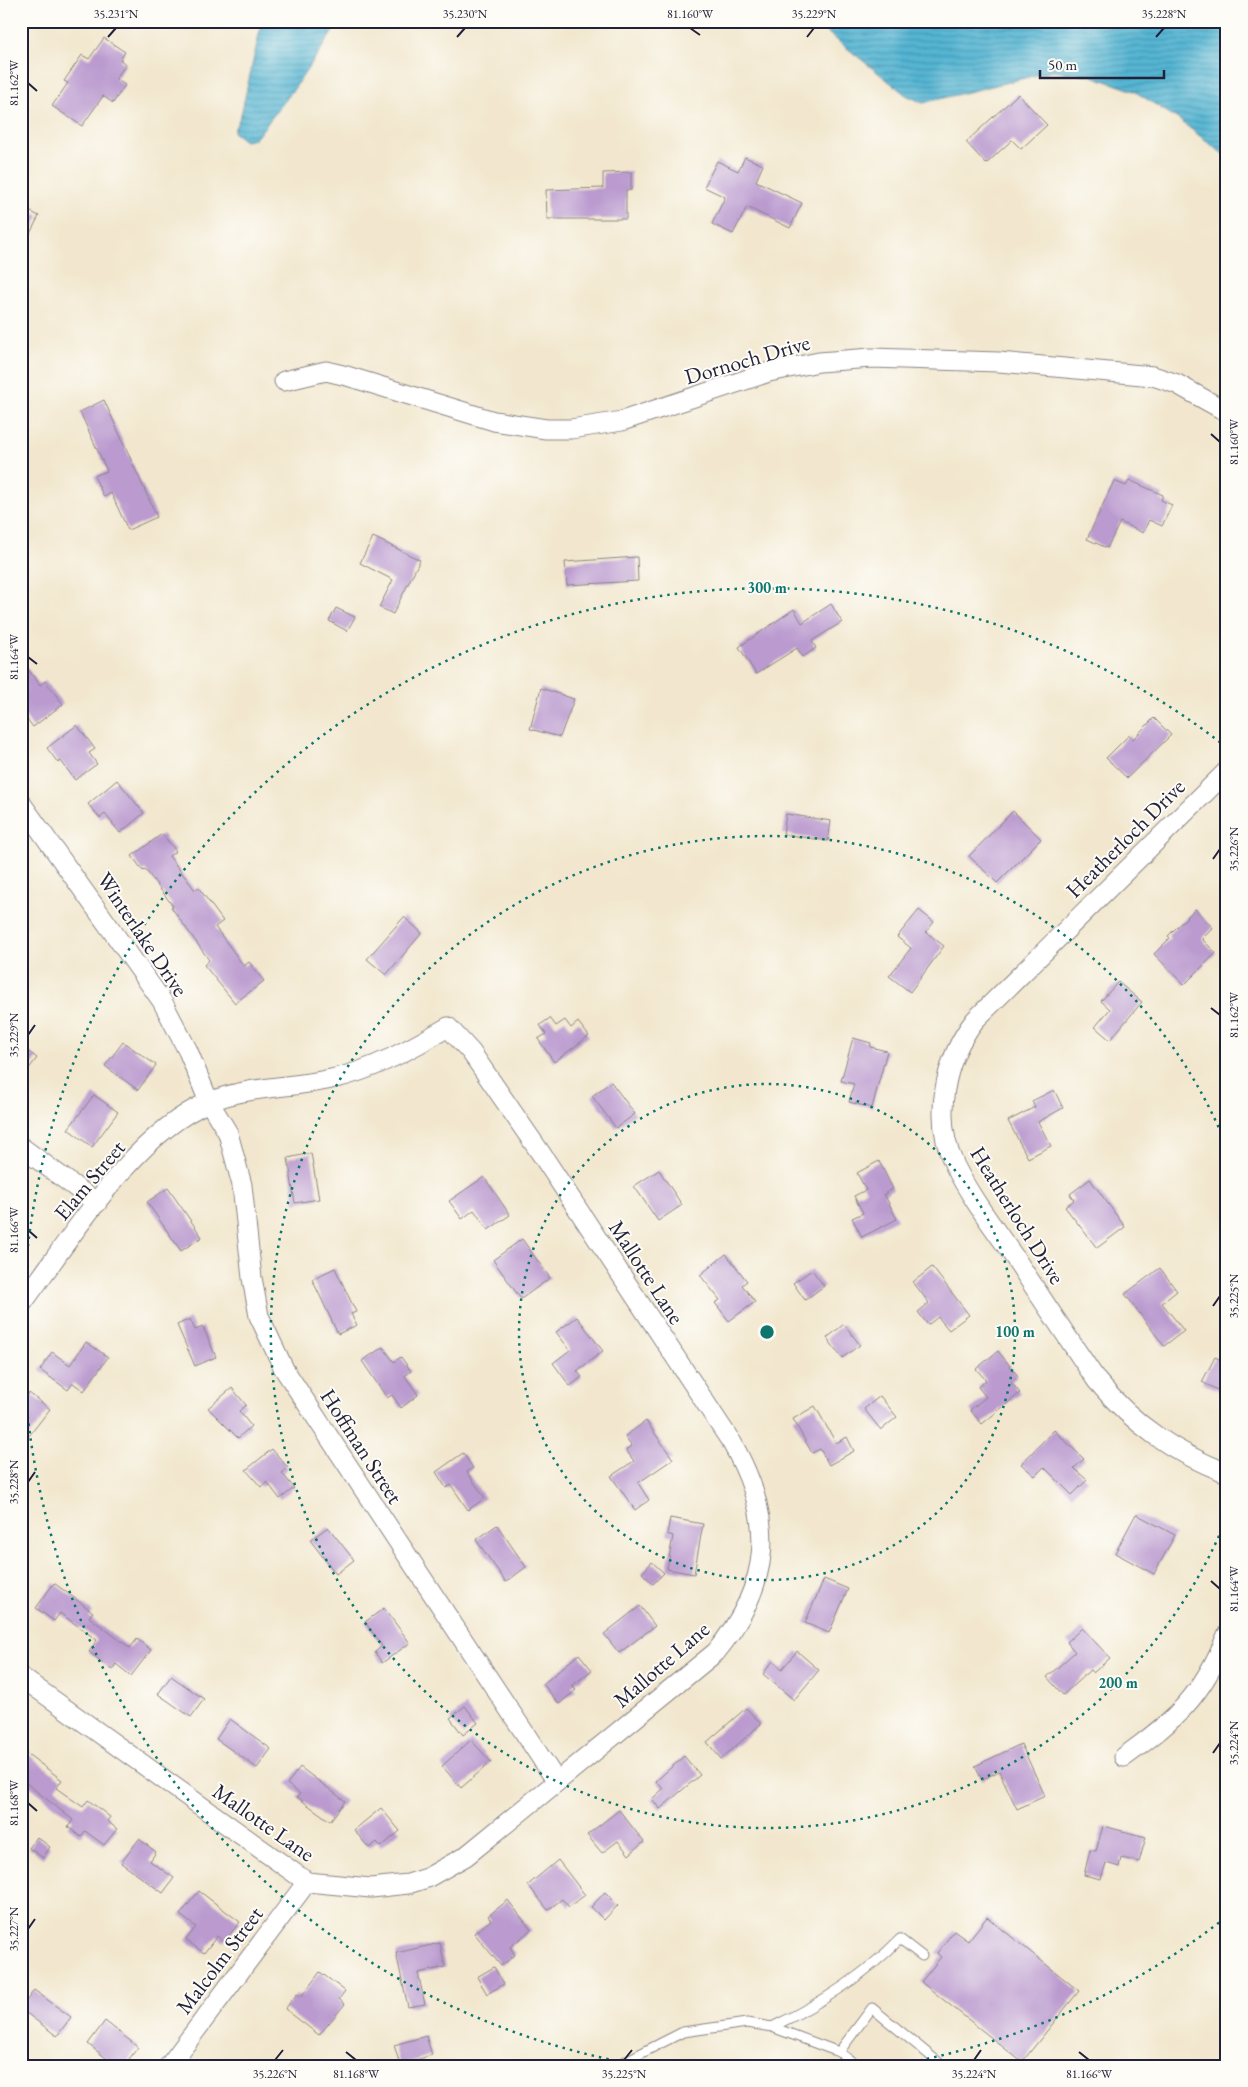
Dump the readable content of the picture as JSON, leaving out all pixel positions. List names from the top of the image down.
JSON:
{
  "streets": {
    "street": [
      "Dornoch Drive",
      "Heatherloch Drive",
      "Winterlake Drive",
      "Elam Street",
      "Mallotte Lane",
      "Hoffman Street",
      "Malcolm Street"
    ]
  },
  "crossings": [
    ["Winterlake Drive", "Elam Street"],
    ["Winterlake Drive", "Mallotte Lane"],
    ["Winterlake Drive", "Hoffman Street"],
    ["Elam Street", "Mallotte Lane"],
    ["Elam Street", "Hoffman Street"],
    ["Mallotte Lane", "Hoffman Street"],
    ["Mallotte Lane", "Malcolm Street"]
  ],
  "scale_bar": "50 m",
  "coordinates": [
    "35.231°N",
    "35.230°N",
    "81.160°W",
    "35.229°N",
    "35.228°N",
    "81.162°W",
    "81.164°W",
    "35.226°N",
    "81.166°W",
    "35.225°N",
    "35.224°N",
    "81.168°W",
    "35.227°N"
  ],
  "rings": ["300 m", "100 m", "200 m"]
}
